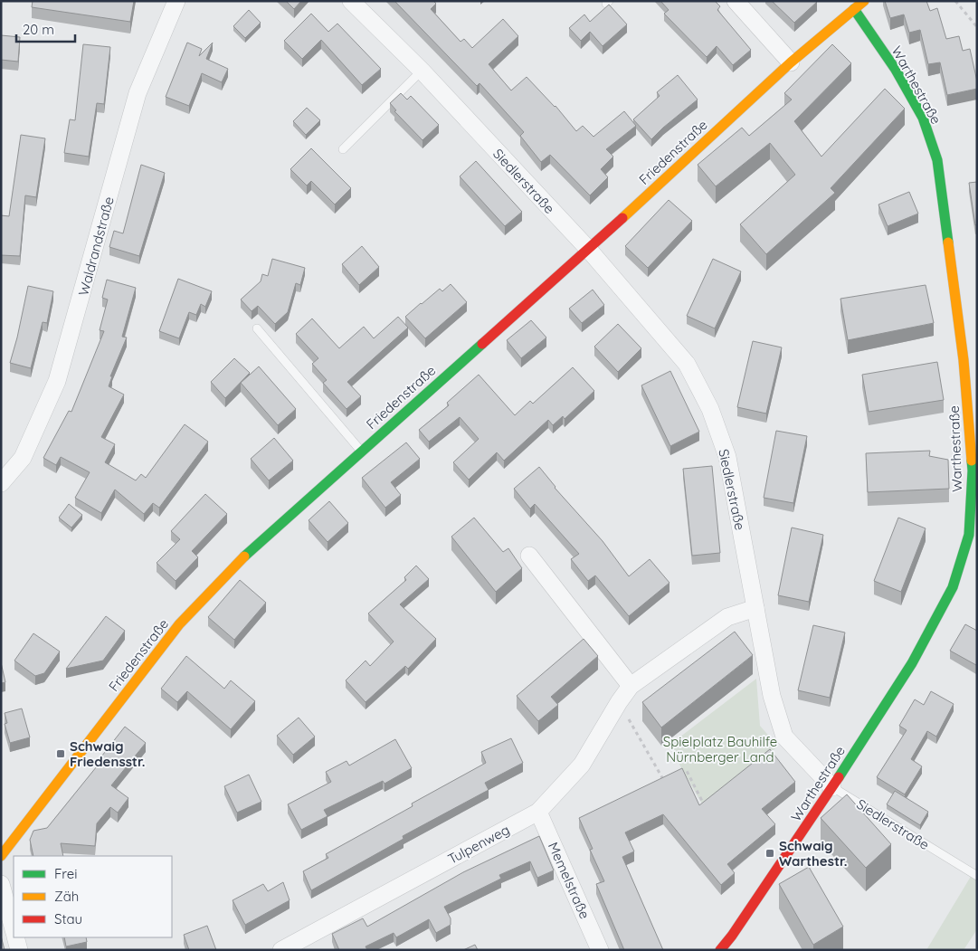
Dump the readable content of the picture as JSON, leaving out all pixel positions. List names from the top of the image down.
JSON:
{
  "streets": {
    "street": [
      "Warthestraße",
      "Friedenstraße",
      "Siedlerstraße",
      "Waldrandstraße",
      "Tulpenweg",
      "Memelstraße"
    ]
  },
  "crossings": [
    ["Warthestraße", "Friedenstraße"],
    ["Warthestraße", "Siedlerstraße"],
    ["Friedenstraße", "Siedlerstraße"],
    ["Siedlerstraße", "Tulpenweg"],
    ["Tulpenweg", "Memelstraße"]
  ],
  "parks": ["Spielplatz Bauhilfe Nürnberger Land"],
  "places": {
    "transit": ["Schwaig Friedensstr.", "Schwaig Warthestr."]
  },
  "legend": ["Frei", "Zäh", "Stau"],
  "scale_bar": "20 m"
}
